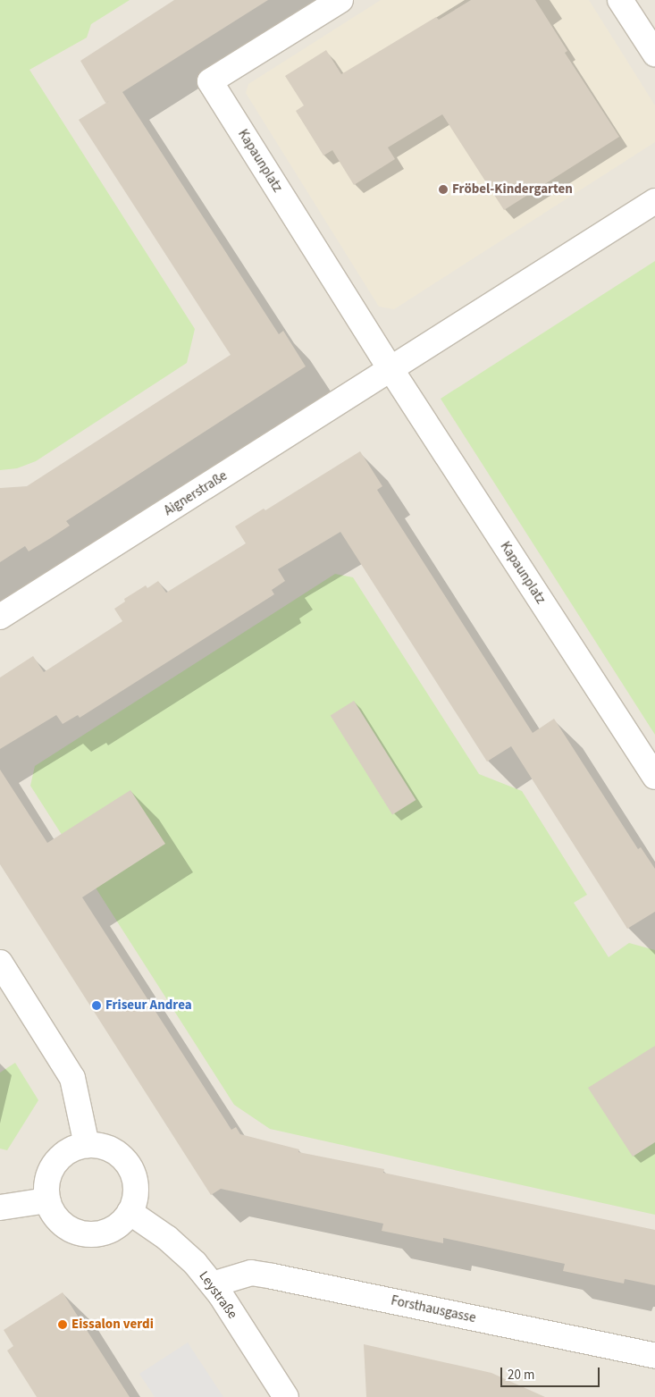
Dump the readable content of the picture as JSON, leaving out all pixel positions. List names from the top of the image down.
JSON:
{
  "streets": {
    "street": [
      "Kapaunplatz",
      "Aignerstraße",
      "Leystraße",
      "Forsthausgasse"
    ]
  },
  "crossings": [
    ["Kapaunplatz", "Aignerstraße"],
    ["Leystraße", "Forsthausgasse"]
  ],
  "places": ["Fröbel-Kindergarten", "Friseur Andrea", "Eissalon verdi"],
  "scale_bar": "20 m"
}
